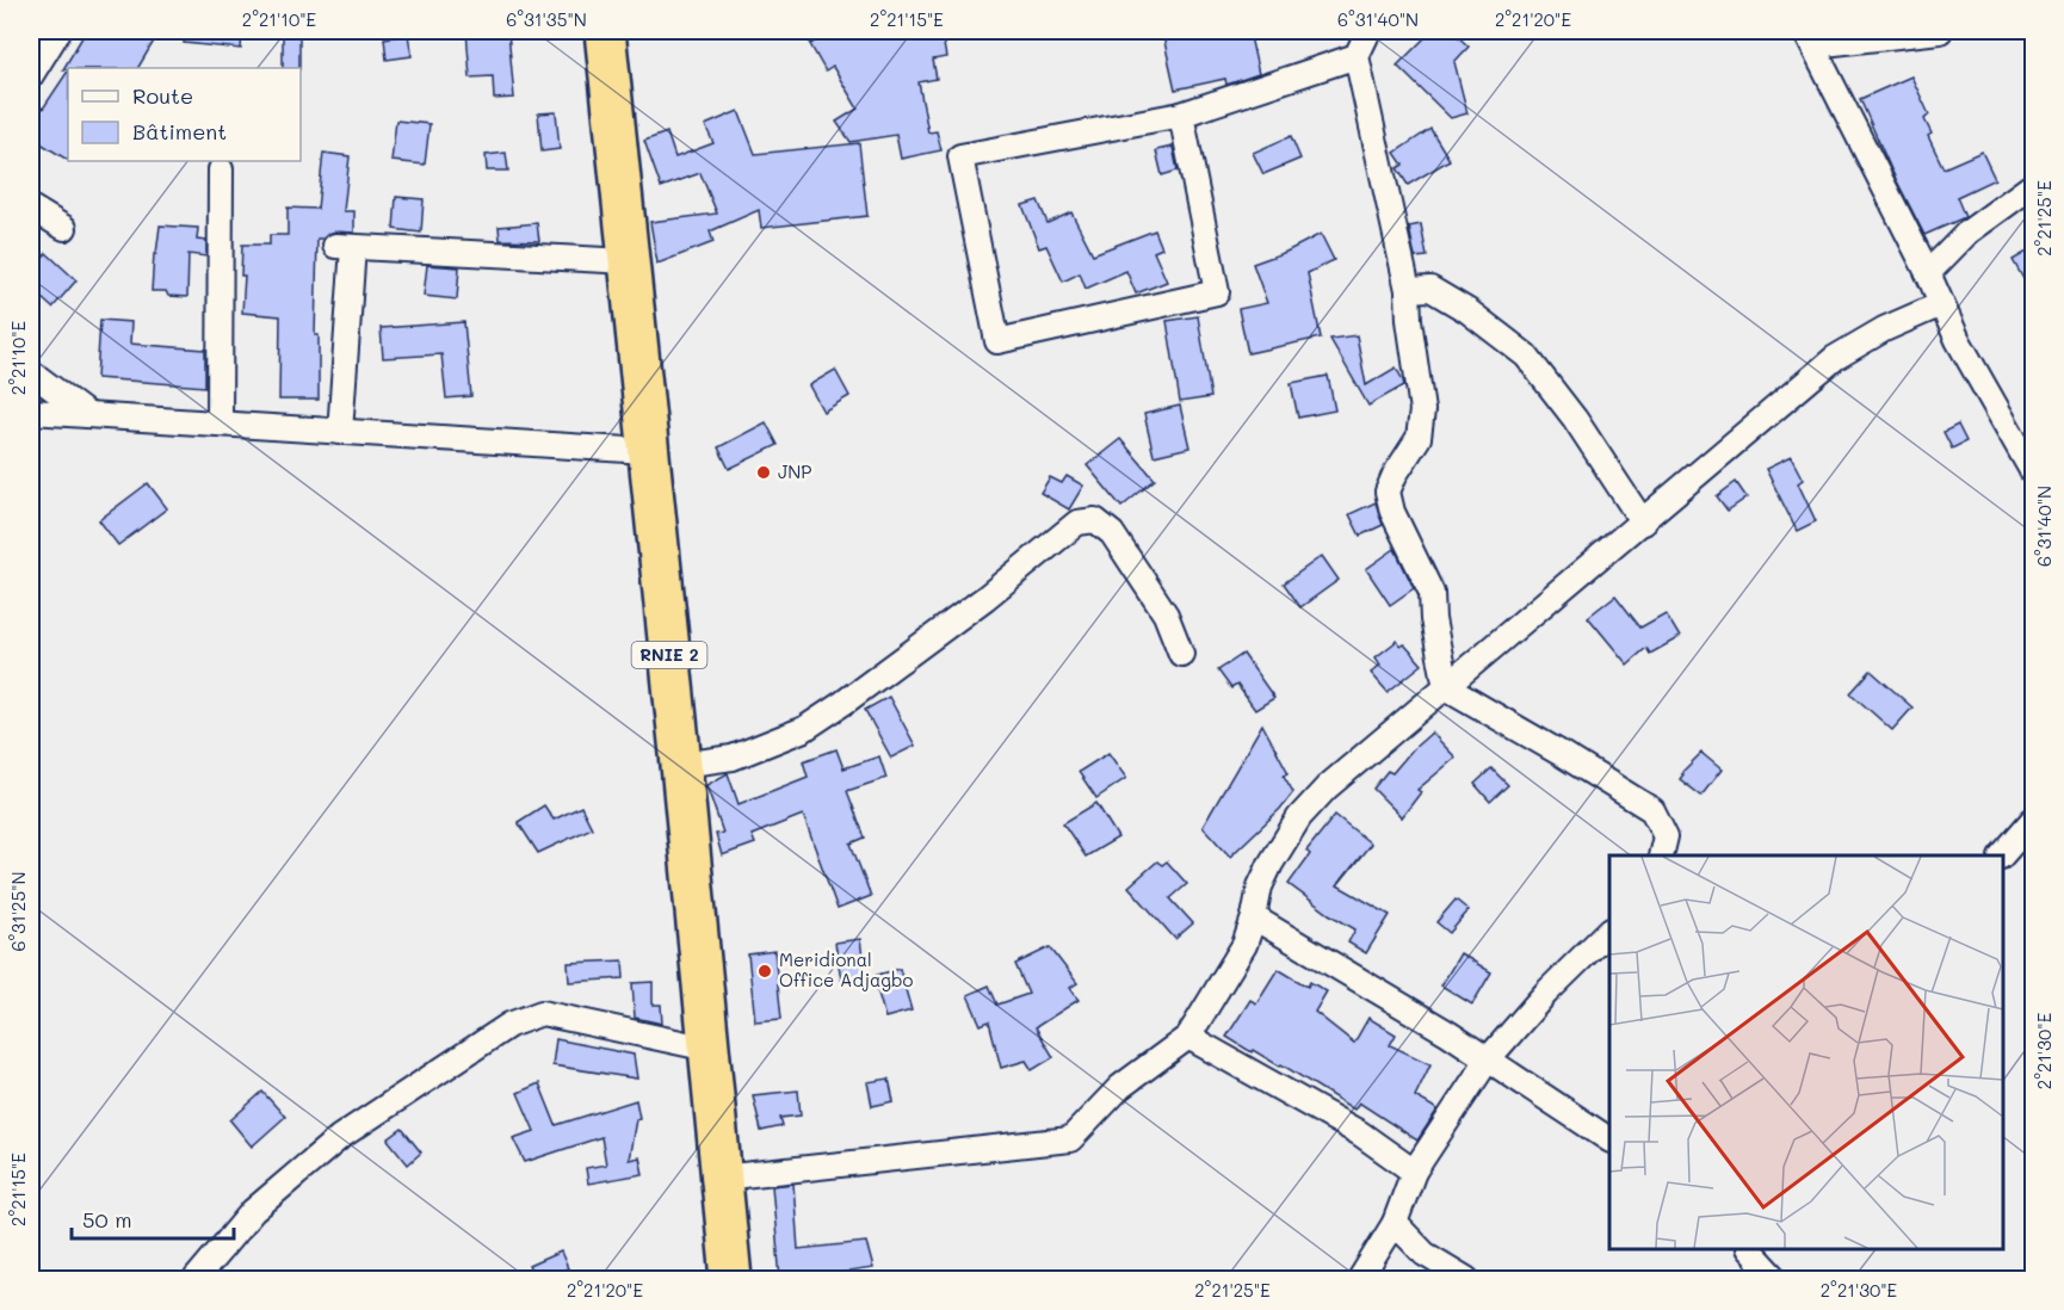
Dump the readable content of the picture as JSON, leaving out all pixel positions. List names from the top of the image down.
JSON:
{
  "streets": {
    "highway": ["RNIE 2"]
  },
  "places": ["JNP", "Meridional Office Adjagbo"],
  "legend": ["Route", "Bâtiment"],
  "scale_bar": "50 m",
  "coordinates": [
    "2°21'10\"E",
    "6°31'35\"N",
    "2°21'15\"E",
    "6°31'40\"N",
    "2°21'20\"E",
    "2°21'25\"E",
    "6°31'25\"N",
    "2°21'30\"E"
  ]
}
